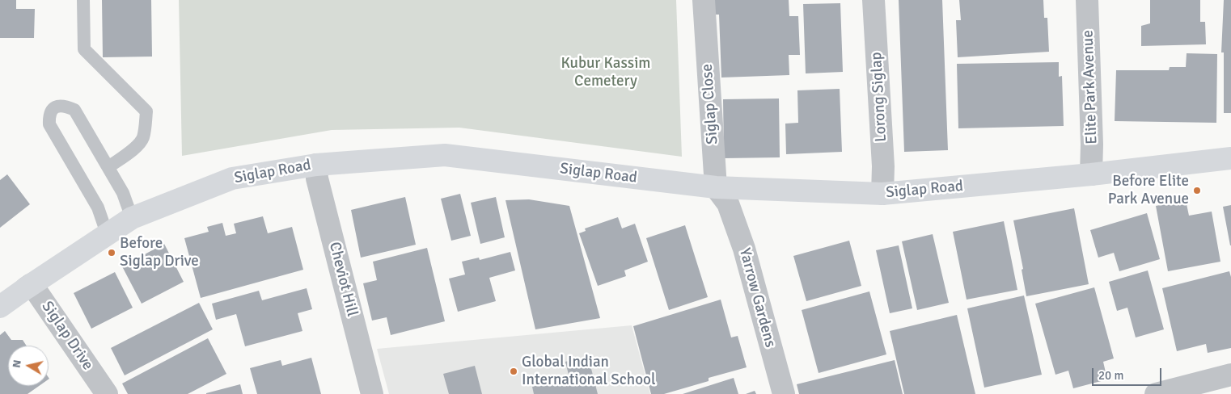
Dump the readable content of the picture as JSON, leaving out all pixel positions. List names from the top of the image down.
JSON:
{
  "streets": {
    "main road": ["Siglap Road"],
    "street": [
      "Elite Park Avenue",
      "Lorong Siglap",
      "Siglap Close",
      "Cheviot Hill",
      "Yarrow Gardens",
      "Siglap Drive"
    ]
  },
  "crossings": [
    ["Elite Park Avenue", "Siglap Road"],
    ["Lorong Siglap", "Siglap Road"],
    ["Siglap Close", "Siglap Road"],
    ["Siglap Close", "Yarrow Gardens"],
    ["Siglap Road", "Cheviot Hill"],
    ["Siglap Road", "Yarrow Gardens"],
    ["Siglap Road", "Siglap Drive"]
  ],
  "parks": ["Kubur Kassim Cemetery"],
  "places": ["Before Elite Park Avenue", "Before Siglap Drive", "Global Indian International School"],
  "scale_bar": "20 m",
  "north": "left"
}
